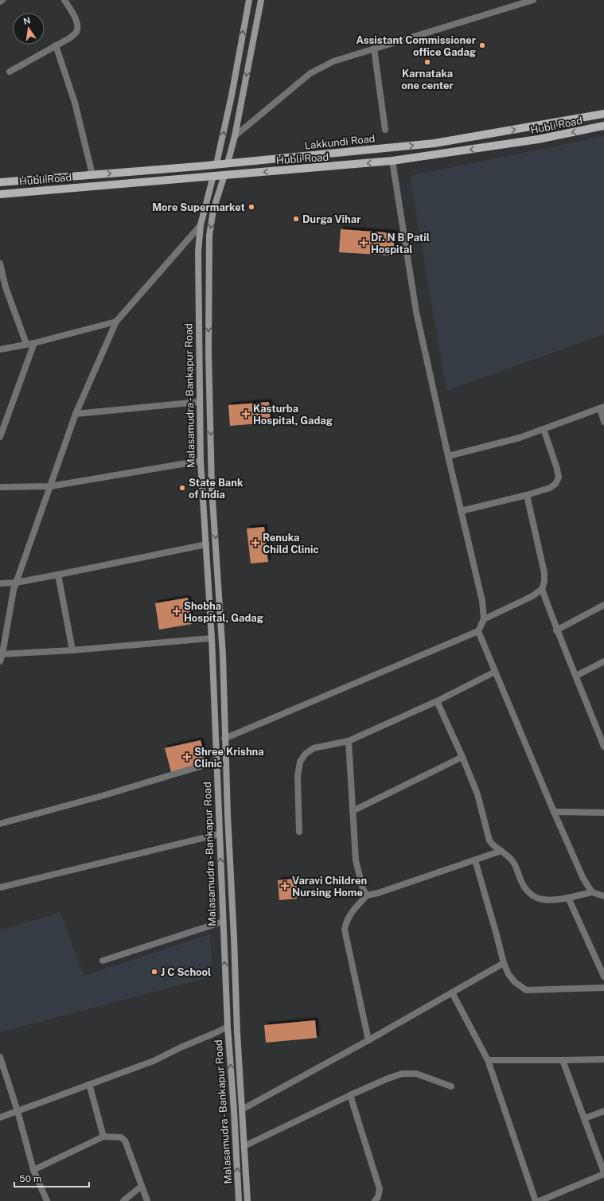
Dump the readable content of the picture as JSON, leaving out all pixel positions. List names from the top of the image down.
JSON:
{
  "streets": {
    "main road": ["Hubli Road", "Lakkundi Road", "Malasamudra - Bankapur Road"]
  },
  "crossings": [
    ["Hubli Road", "Malasamudra - Bankapur Road"],
    ["Lakkundi Road", "Malasamudra - Bankapur Road"]
  ],
  "one_way": ["Hubli Road", "Lakkundi Road"],
  "places": {
    "other": [
      "Assistant Commissioner office Gadag",
      "Karnataka one center",
      "More Supermarket",
      "Durga Vihar",
      "State Bank of India",
      "J C School"
    ],
    "health": [
      "Dr. N B Patil Hospital",
      "Kasturba Hospital, Gadag",
      "Renuka Child Clinic",
      "Shobha Hospital, Gadag",
      "Shree Krishna Clinic",
      "Varavi Children Nursing Home"
    ]
  },
  "scale_bar": "50 m",
  "north": "top"
}
